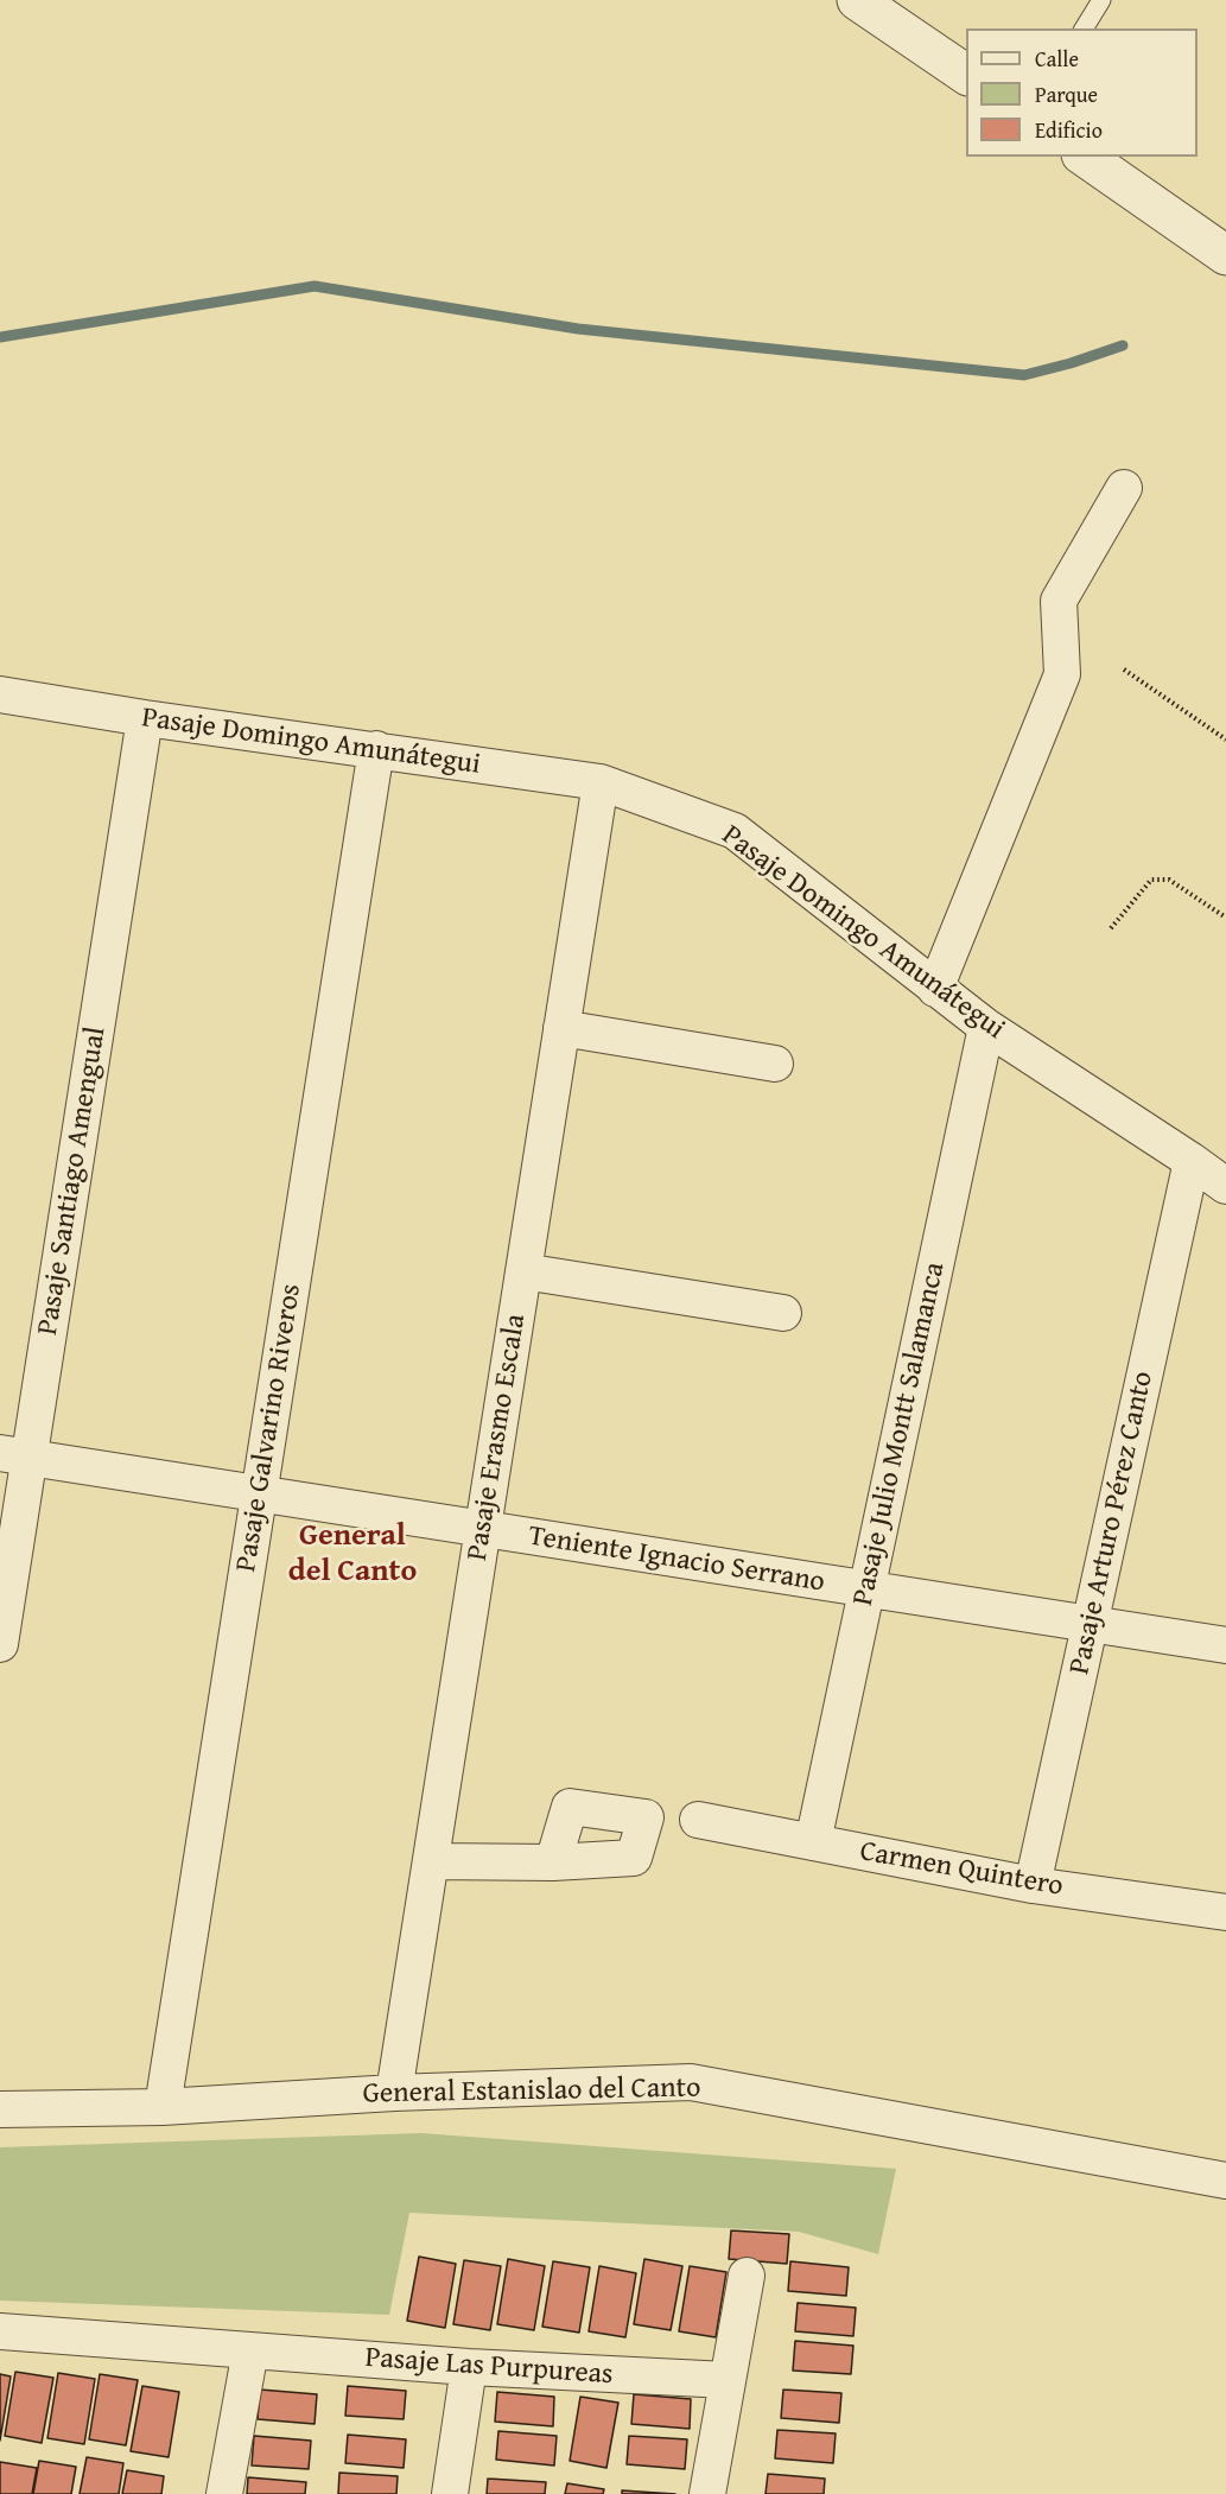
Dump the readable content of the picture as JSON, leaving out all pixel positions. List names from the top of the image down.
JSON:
{
  "streets": {
    "street": [
      "Pasaje Domingo Amunátegui",
      "Pasaje Santiago Amengual",
      "Pasaje Galvarino Riveros",
      "Pasaje Julio Montt Salamanca",
      "Pasaje Erasmo Escala",
      "Pasaje Arturo Pérez Canto",
      "Teniente Ignacio Serrano",
      "Carmen Quintero",
      "General Estanislao del Canto",
      "Pasaje Las Purpureas"
    ]
  },
  "crossings": [
    ["Pasaje Domingo Amunátegui", "Pasaje Santiago Amengual"],
    ["Pasaje Domingo Amunátegui", "Pasaje Galvarino Riveros"],
    ["Pasaje Domingo Amunátegui", "Pasaje Julio Montt Salamanca"],
    ["Pasaje Domingo Amunátegui", "Pasaje Erasmo Escala"],
    ["Pasaje Domingo Amunátegui", "Pasaje Arturo Pérez Canto"],
    ["Pasaje Santiago Amengual", "Teniente Ignacio Serrano"],
    ["Pasaje Galvarino Riveros", "Teniente Ignacio Serrano"],
    ["Pasaje Galvarino Riveros", "General Estanislao del Canto"],
    ["Pasaje Julio Montt Salamanca", "Teniente Ignacio Serrano"],
    ["Pasaje Julio Montt Salamanca", "Carmen Quintero"],
    ["Pasaje Erasmo Escala", "Teniente Ignacio Serrano"],
    ["Pasaje Erasmo Escala", "General Estanislao del Canto"],
    ["Pasaje Arturo Pérez Canto", "Teniente Ignacio Serrano"],
    ["Pasaje Arturo Pérez Canto", "Carmen Quintero"]
  ],
  "districts": ["General del Canto"],
  "legend": ["Calle", "Parque", "Edificio"]
}
